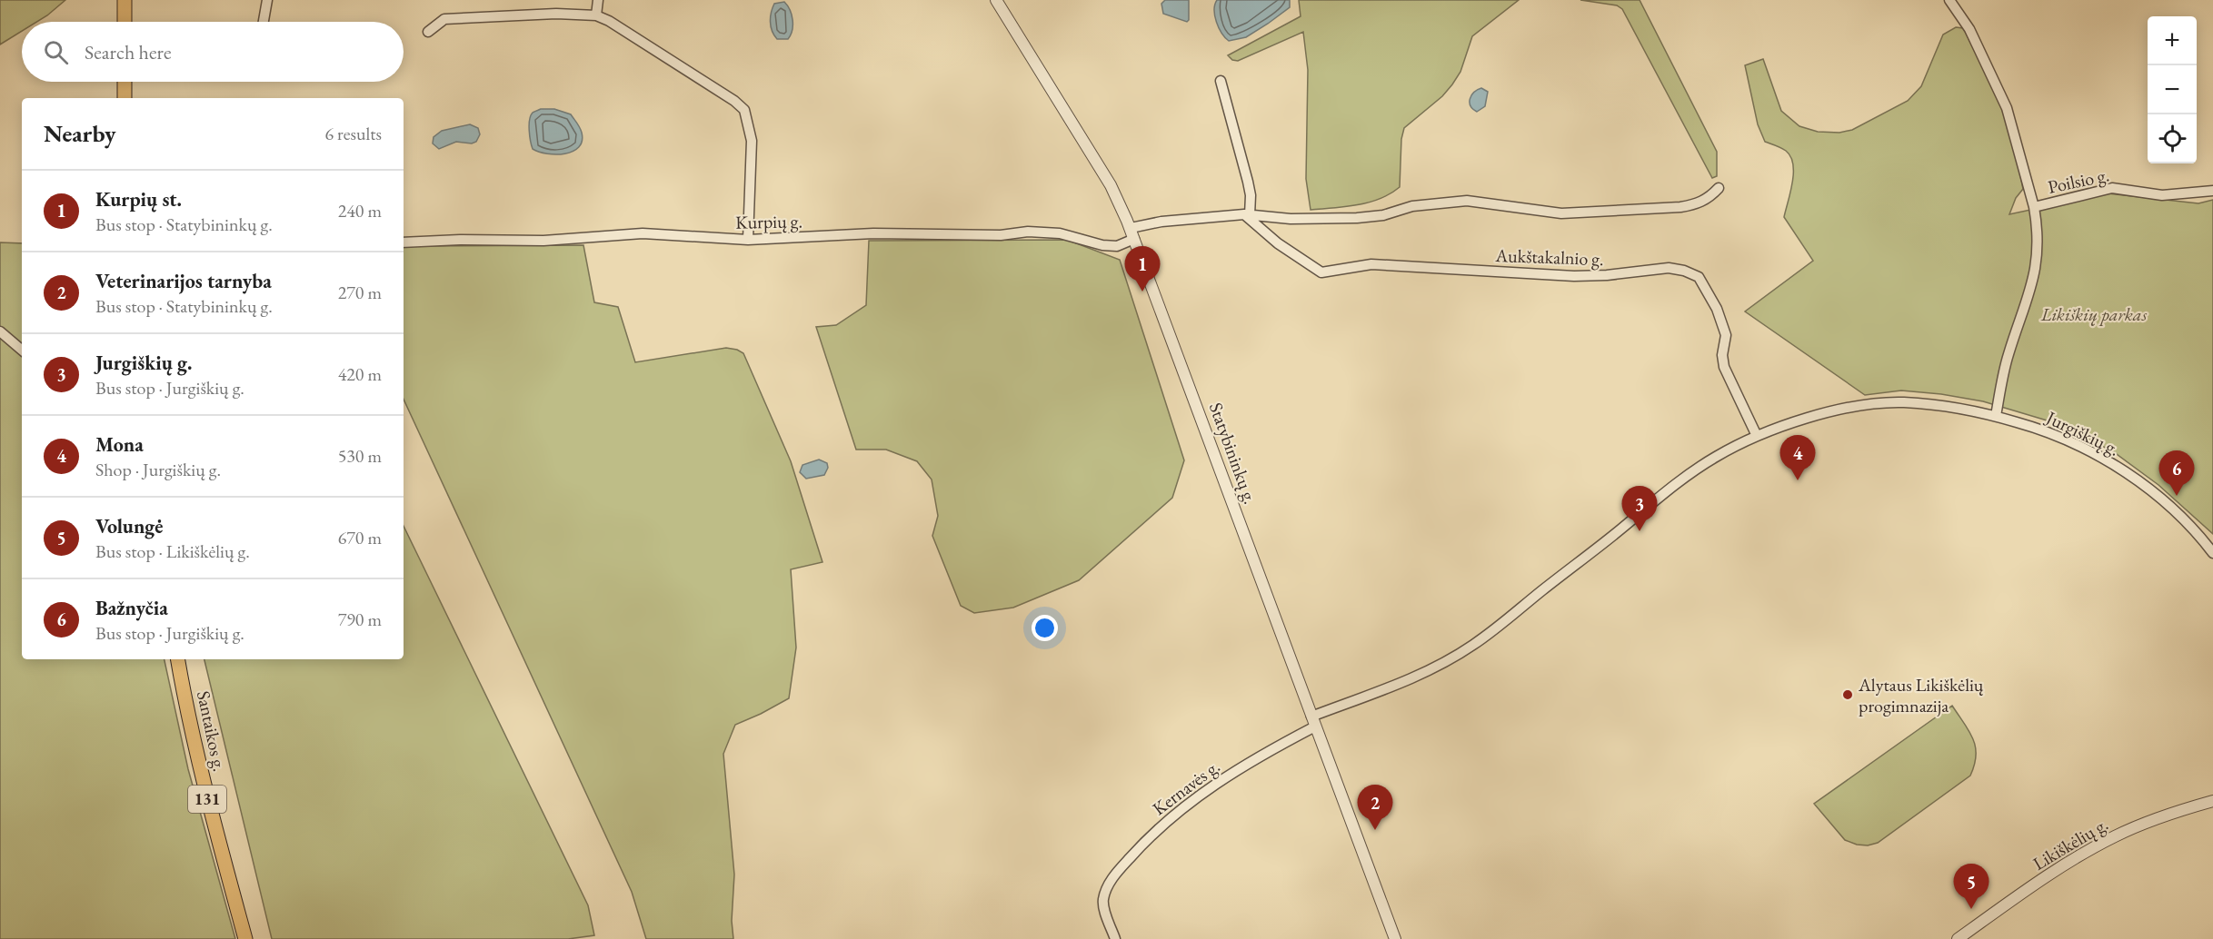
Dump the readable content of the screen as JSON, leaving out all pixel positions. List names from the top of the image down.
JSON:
{
  "streets": {
    "main road": ["Santaikos g.", "131"],
    "street": [
      "Poilsio g.",
      "Kurpių g.",
      "Aukštakalnio g.",
      "Jurgiškių g.",
      "Statybininkų g.",
      "Kernavės g.",
      "Likiškėlių g."
    ]
  },
  "crossings": [
    ["Poilsio g.", "Jurgiškių g."],
    ["Kurpių g.", "Statybininkų g."],
    ["Aukštakalnio g.", "Jurgiškių g."],
    ["Jurgiškių g.", "Statybininkų g."],
    ["Jurgiškių g.", "Kernavės g."],
    ["Statybininkų g.", "Kernavės g."]
  ],
  "parks": ["Likiškių parkas"],
  "places": ["Alytaus Likiškėlių progimnazija"],
  "page": {
    "map_buttons": ["+", "−"],
    "search": "Search here",
    "heading": ["Nearby", "6 results"],
    "list": [
      {
        "mark": "1",
        "name": "Kurpių st.",
        "note": "Bus stop · Statybininkų g.",
        "value": "240 m"
      },
      {
        "mark": "2",
        "name": "Veterinarijos tarnyba",
        "note": "Bus stop · Statybininkų g.",
        "value": "270 m"
      },
      {
        "mark": "3",
        "name": "Jurgiškių g.",
        "note": "Bus stop · Jurgiškių g.",
        "value": "420 m"
      },
      {
        "mark": "4",
        "name": "Mona",
        "note": "Shop · Jurgiškių g.",
        "value": "530 m"
      },
      {
        "mark": "5",
        "name": "Volungė",
        "note": "Bus stop · Likiškėlių g.",
        "value": "670 m"
      },
      {
        "mark": "6",
        "name": "Bažnyčia",
        "note": "Bus stop · Jurgiškių g.",
        "value": "790 m"
      }
    ],
    "pins": [
      "1",
      "4",
      "6",
      "3",
      "2",
      "5"
    ]
  }
}
